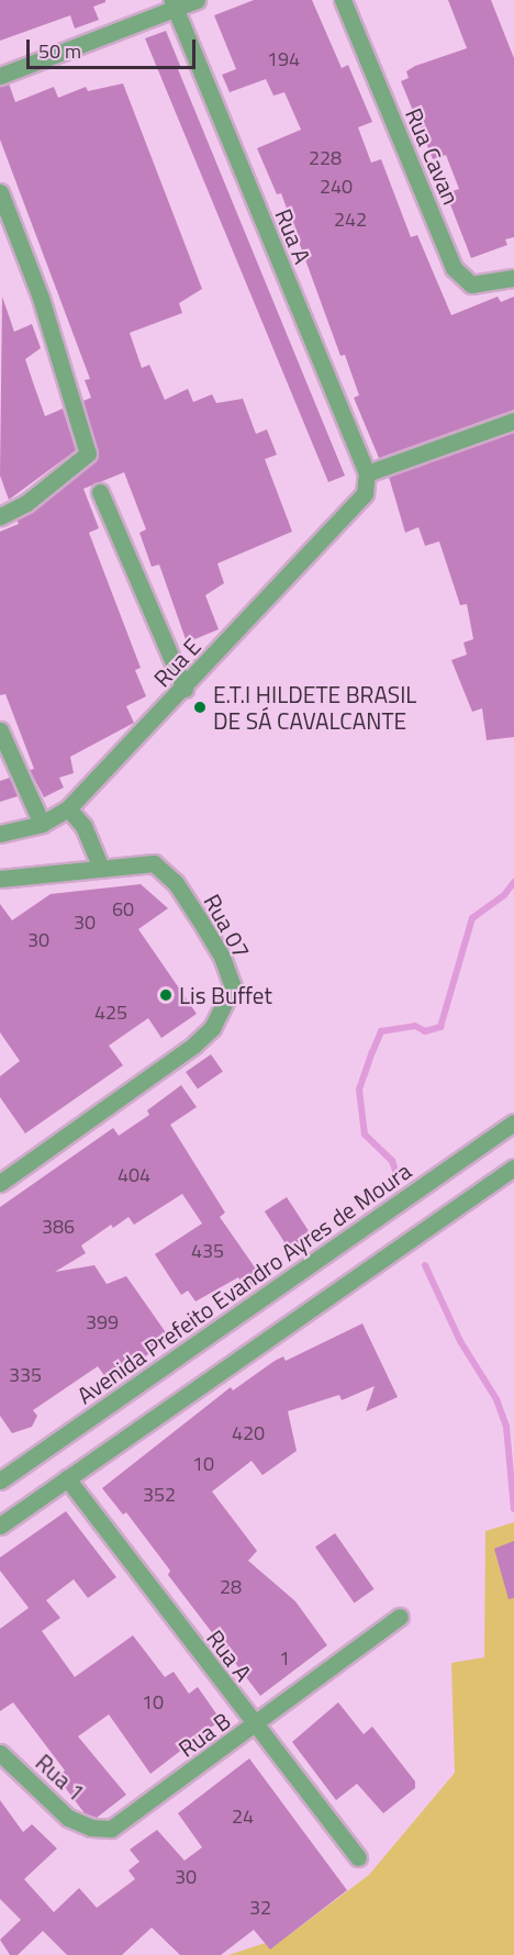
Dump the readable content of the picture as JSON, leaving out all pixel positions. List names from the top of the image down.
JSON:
{
  "streets": {
    "street": [
      "Rua Cavan",
      "Rua A",
      "Rua E",
      "Rua 07",
      "Avenida Prefeito Evandro Ayres de Moura",
      "Rua B",
      "Rua 1"
    ]
  },
  "crossings": [
    ["Rua A", "Rua E"],
    ["Rua A", "Rua B"],
    ["Rua B", "Rua 1"]
  ],
  "places": ["E.T.I HILDETE BRASIL DE SÁ CAVALCANTE", "Lis Buffet"],
  "house_numbers": [
    "194",
    "228",
    "240",
    "242",
    "60",
    "30",
    "30",
    "425",
    "404",
    "386",
    "435",
    "399",
    "335",
    "420",
    "10",
    "352",
    "28",
    "1",
    "10",
    "24",
    "30",
    "32"
  ],
  "scale_bar": "50 m"
}
